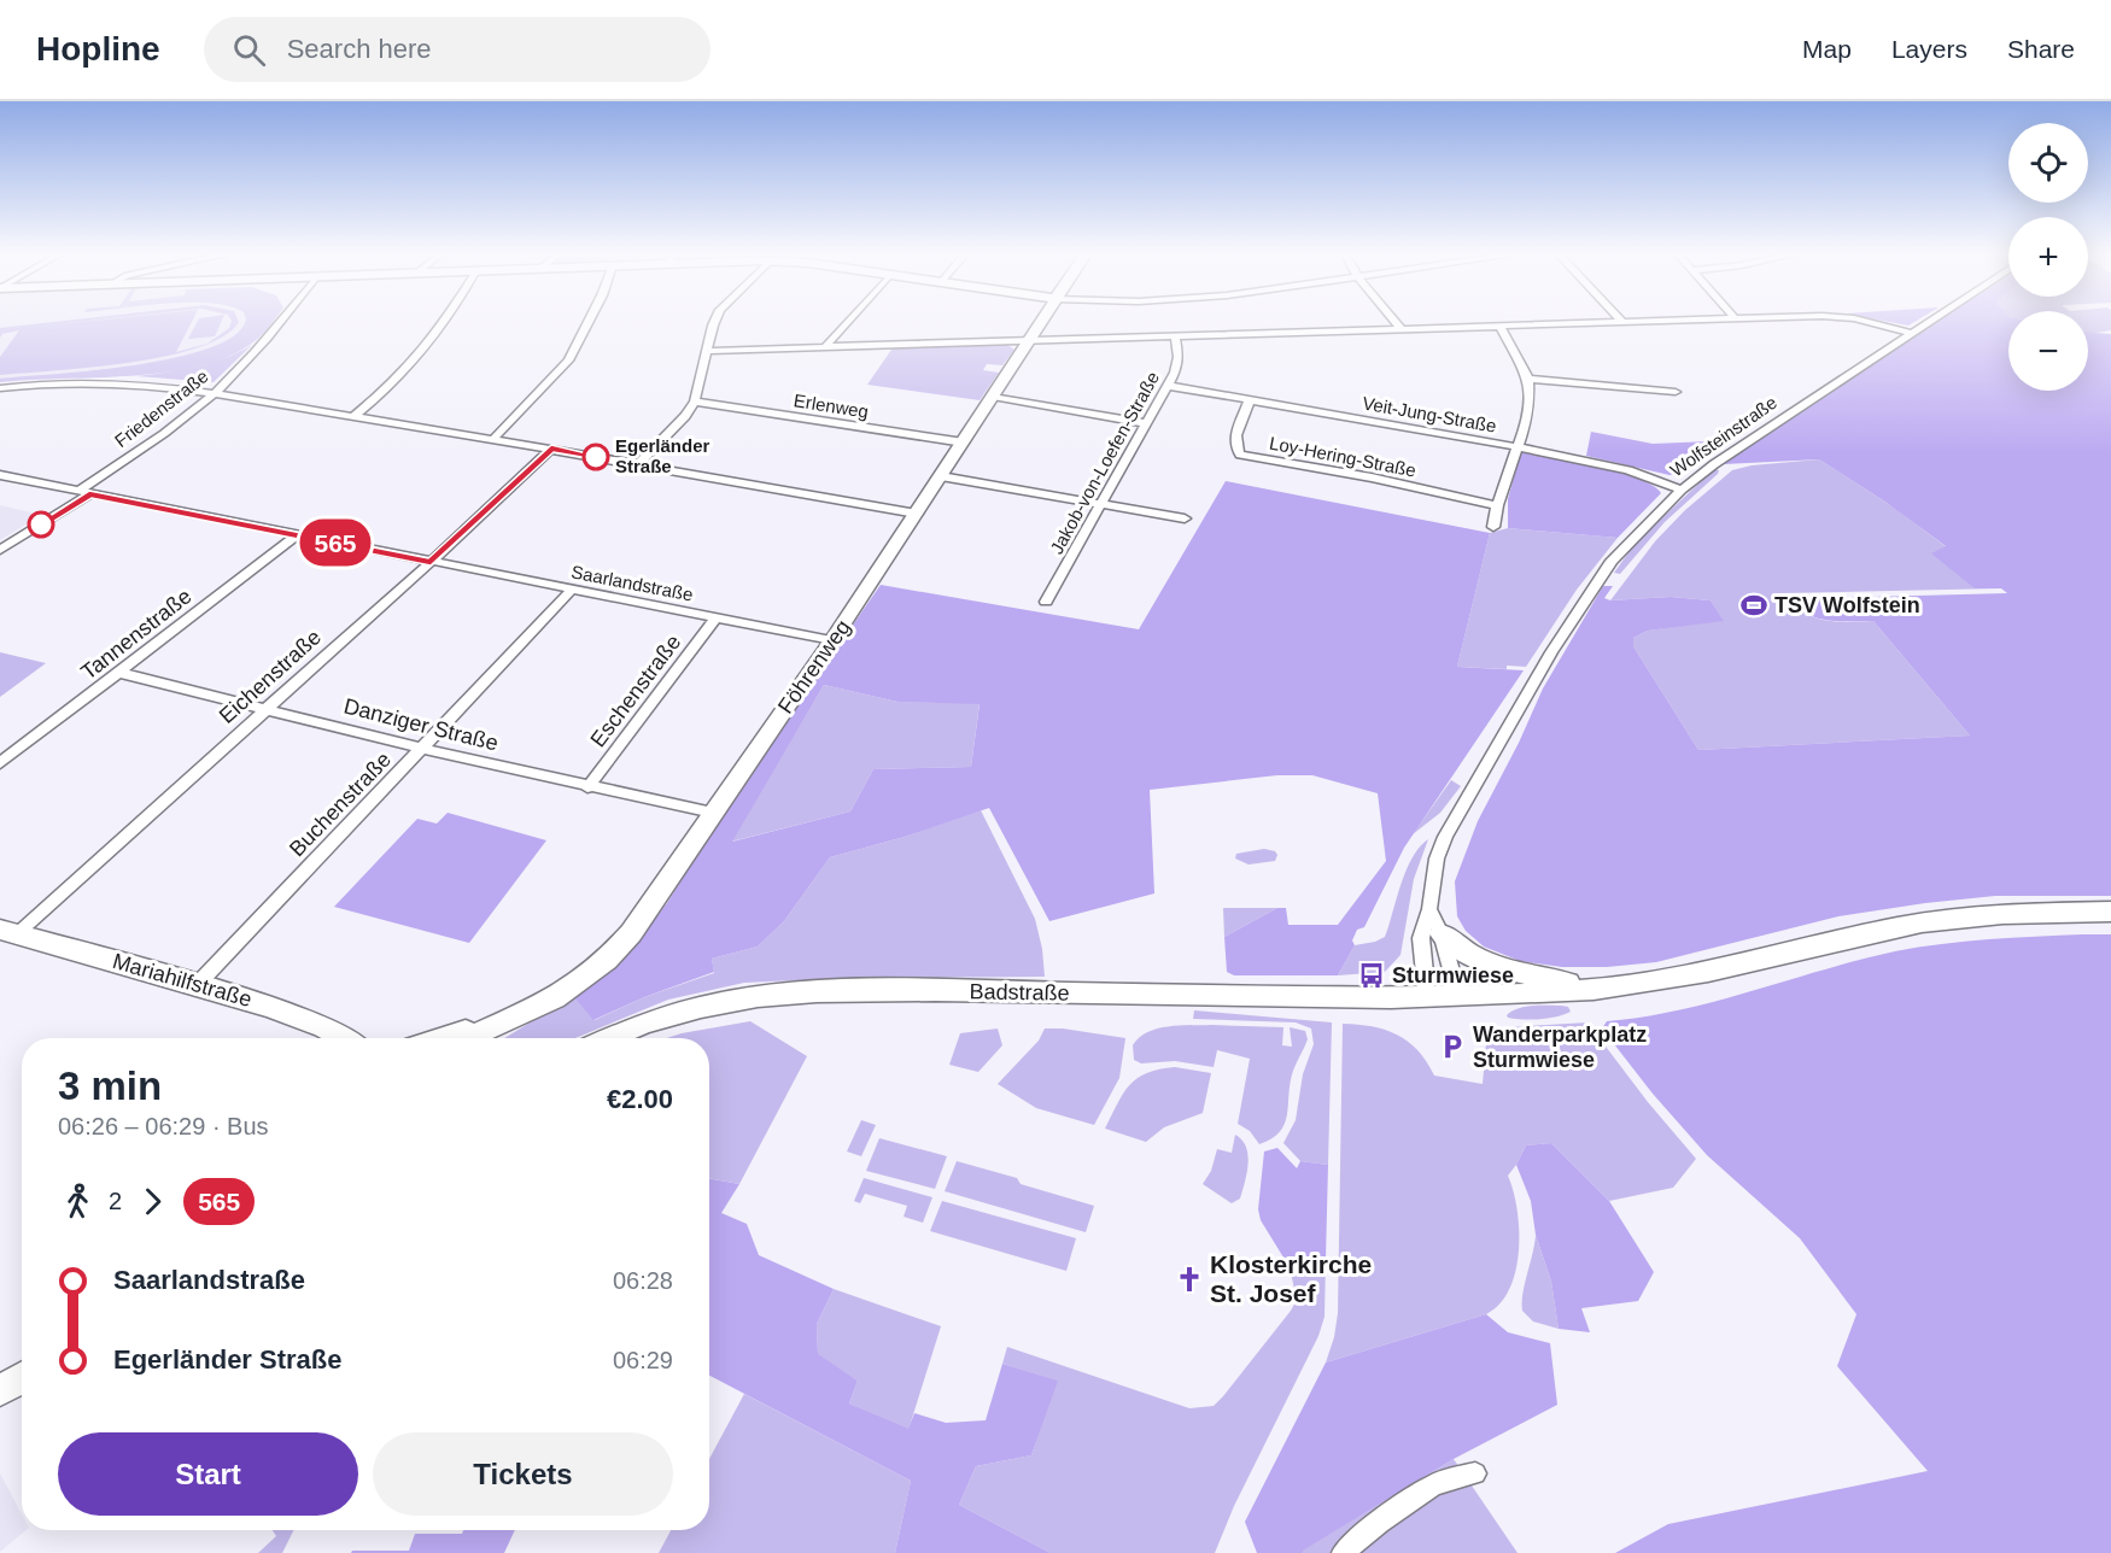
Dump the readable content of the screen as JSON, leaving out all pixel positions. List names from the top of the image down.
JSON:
{
  "streets": {
    "street": [
      "Erlenweg",
      "Friedenstraße",
      "Veit-Jung-Straße",
      "Wolfsteinstraße",
      "Loy-Hering-Straße",
      "Jakob-von-Loefen-Straße",
      "Saarlandstraße",
      "Tannenstraße",
      "Föhrenweg",
      "Eichenstraße",
      "Eschenstraße",
      "Danziger Straße",
      "Buchenstraße",
      "Mariahilfstraße",
      "Badstraße"
    ]
  },
  "crossings": [
    ["Erlenweg", "Föhrenweg"],
    ["Friedenstraße", "Saarlandstraße"],
    ["Veit-Jung-Straße", "Wolfsteinstraße"],
    ["Veit-Jung-Straße", "Loy-Hering-Straße"],
    ["Veit-Jung-Straße", "Jakob-von-Loefen-Straße"],
    ["Wolfsteinstraße", "Badstraße"],
    ["Saarlandstraße", "Tannenstraße"],
    ["Saarlandstraße", "Föhrenweg"],
    ["Saarlandstraße", "Eichenstraße"],
    ["Saarlandstraße", "Eschenstraße"],
    ["Saarlandstraße", "Buchenstraße"],
    ["Tannenstraße", "Danziger Straße"],
    ["Föhrenweg", "Danziger Straße"],
    ["Eichenstraße", "Danziger Straße"],
    ["Eichenstraße", "Mariahilfstraße"],
    ["Eschenstraße", "Danziger Straße"],
    ["Danziger Straße", "Buchenstraße"],
    ["Buchenstraße", "Mariahilfstraße"]
  ],
  "places": {
    "other": ["Egerländer Straße"],
    "sports": ["TSV Wolfstein"],
    "bus stop": ["Sturmwiese"],
    "parking": ["Wanderparkplatz Sturmwiese"],
    "church": ["Klosterkirche St. Josef"]
  },
  "lines": ["bus line 565"],
  "page": {
    "header": "Hopline",
    "search": "Search here",
    "nav": ["Map", "Layers", "Share"],
    "on_map": "565",
    "map_buttons": ["+", "−"],
    "heading": ["3 min", "06:26 – 06:29 · Bus", "€2.00"],
    "legs": ["2", "565"],
    "list": [
      {
        "name": "Saarlandstraße",
        "value": "06:28"
      },
      {
        "name": "Egerländer Straße",
        "value": "06:29"
      }
    ],
    "buttons": ["Start", "Tickets"]
  }
}
